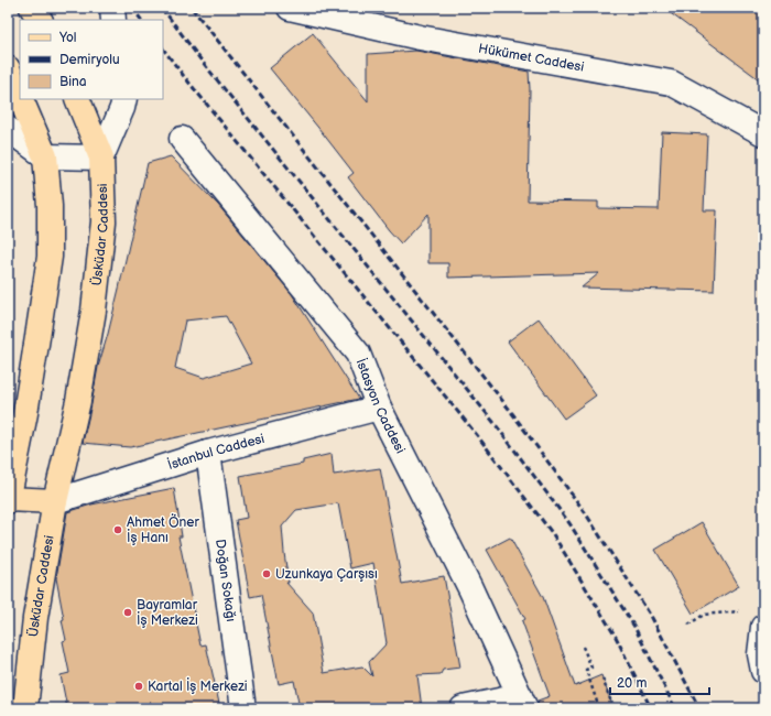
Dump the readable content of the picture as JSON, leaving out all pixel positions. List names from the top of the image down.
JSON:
{
  "streets": {
    "main road": ["Üsküdar Caddesi"],
    "street": [
      "Hükümet Caddesi",
      "İstasyon Caddesi",
      "İstanbul Caddesi",
      "Doğan Sokağı"
    ]
  },
  "crossings": [
    ["Üsküdar Caddesi", "İstanbul Caddesi"],
    ["İstasyon Caddesi", "İstanbul Caddesi"],
    ["İstanbul Caddesi", "Doğan Sokağı"]
  ],
  "places": [
    "Ahmet Öner İş Hanı",
    "Uzunkaya Çarşısı",
    "Bayramlar İş Merkezi",
    "Kartal İş Merkezi"
  ],
  "legend": ["Yol", "Demiryolu", "Bina"],
  "scale_bar": "20 m"
}
